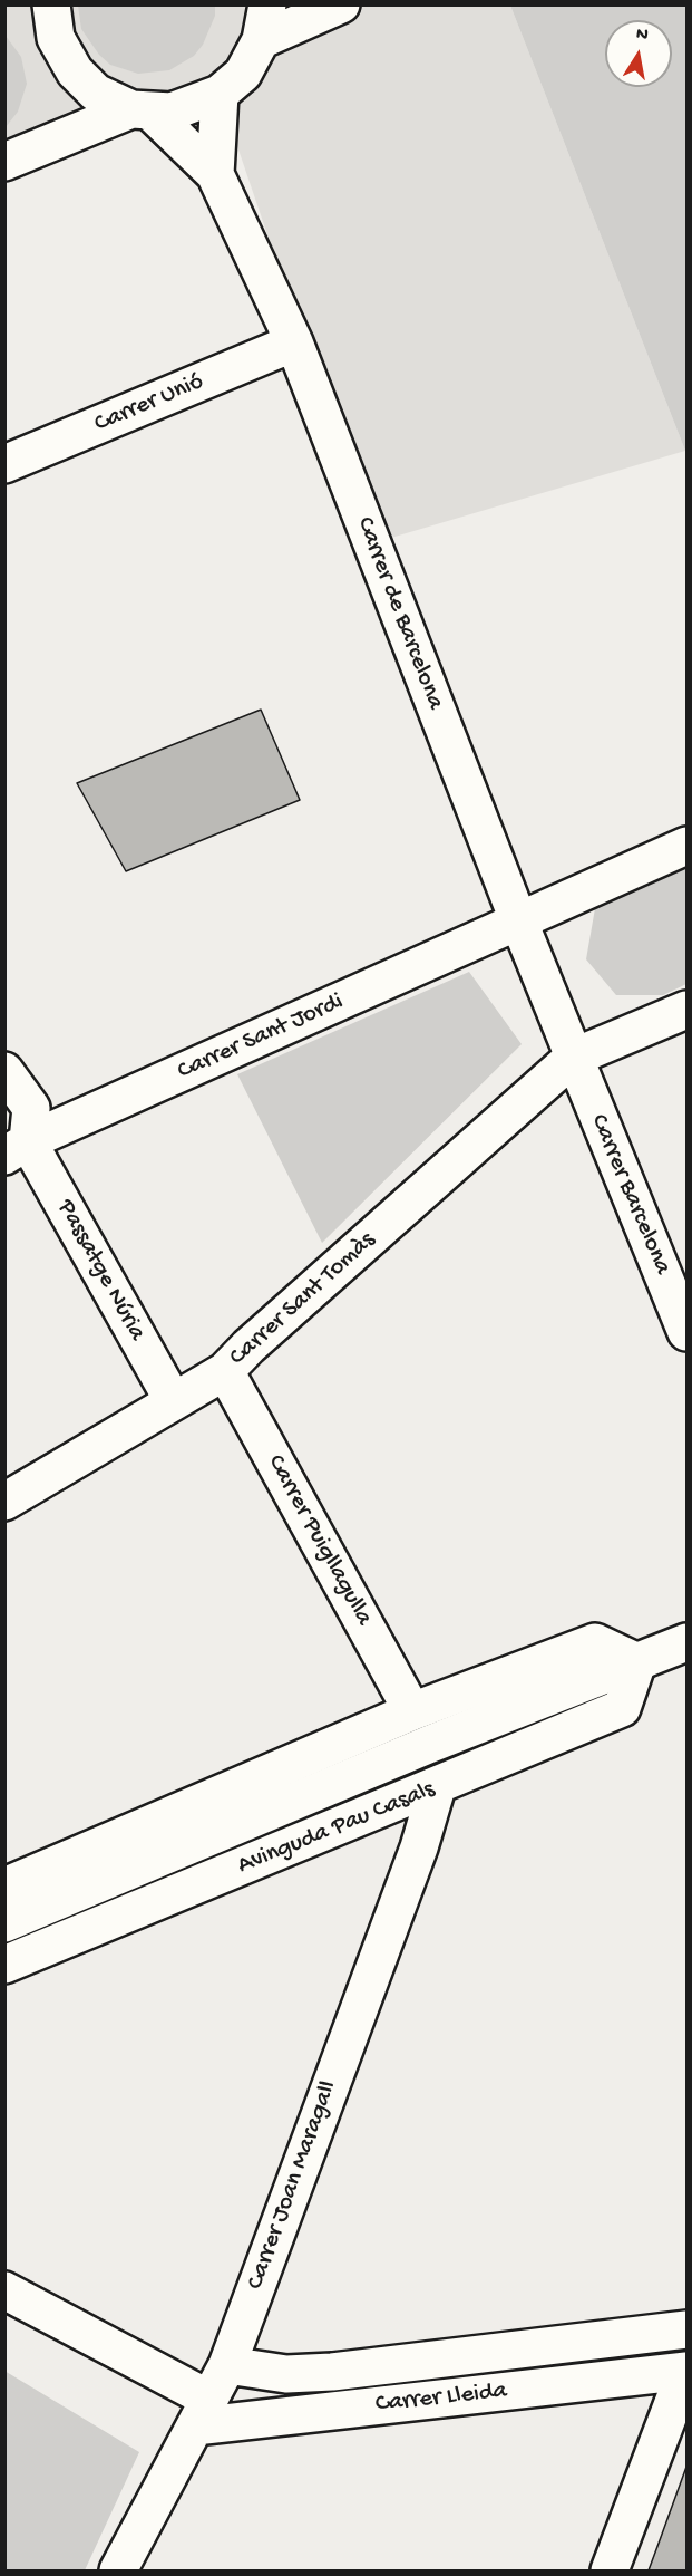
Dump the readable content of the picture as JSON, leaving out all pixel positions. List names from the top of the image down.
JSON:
{
  "streets": {
    "street": [
      "Carrer Unió",
      "Carrer de Barcelona",
      "Carrer Sant Jordi",
      "Carrer Barcelona",
      "Passatge Núria",
      "Carrer Sant Tomàs",
      "Carrer Puigllagulla",
      "Avinguda Pau Casals",
      "Carrer Joan Maragall",
      "Carrer Lleida"
    ]
  },
  "crossings": [
    ["Carrer Unió", "Carrer de Barcelona"],
    ["Carrer de Barcelona", "Carrer Sant Jordi"],
    ["Carrer de Barcelona", "Carrer Barcelona"],
    ["Carrer de Barcelona", "Carrer Sant Tomàs"],
    ["Carrer Sant Jordi", "Passatge Núria"],
    ["Carrer Barcelona", "Carrer Sant Tomàs"],
    ["Passatge Núria", "Carrer Sant Tomàs"],
    ["Carrer Sant Tomàs", "Carrer Puigllagulla"],
    ["Avinguda Pau Casals", "Carrer Joan Maragall"],
    ["Carrer Joan Maragall", "Carrer Lleida"]
  ],
  "north": "top"
}
